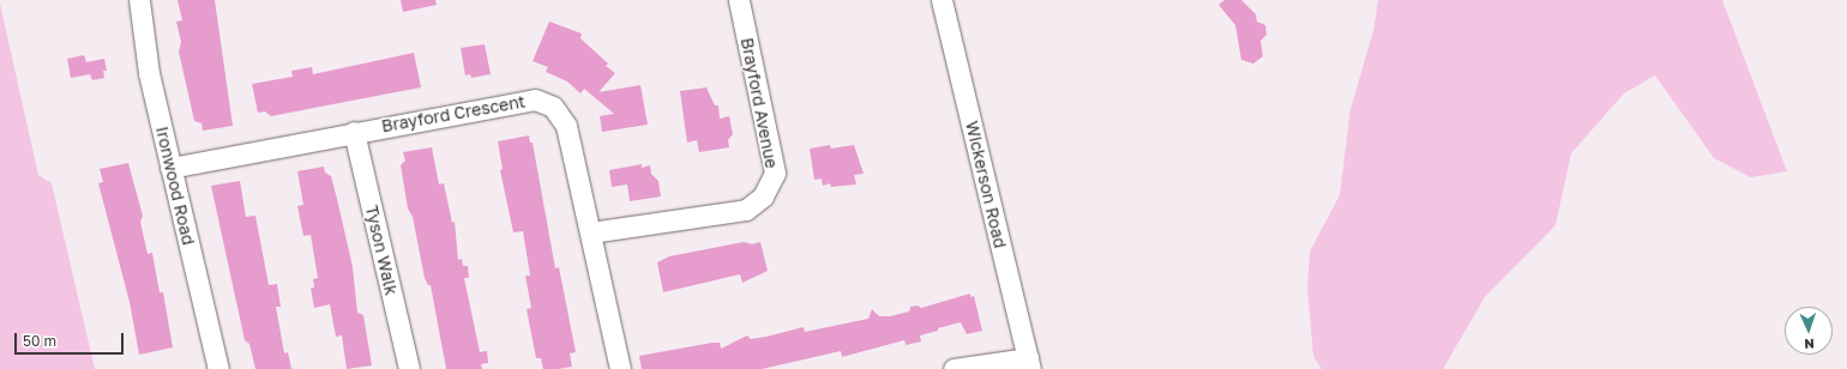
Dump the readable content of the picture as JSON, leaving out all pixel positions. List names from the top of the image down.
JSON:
{
  "streets": {
    "street": [
      "Brayford Avenue",
      "Brayford Crescent",
      "Wickerson Road",
      "Ironwood Road",
      "Tyson Walk"
    ]
  },
  "crossings": [
    ["Brayford Avenue", "Brayford Crescent"],
    ["Brayford Crescent", "Ironwood Road"],
    ["Brayford Crescent", "Tyson Walk"]
  ],
  "scale_bar": "50 m",
  "north": "bottom"
}
